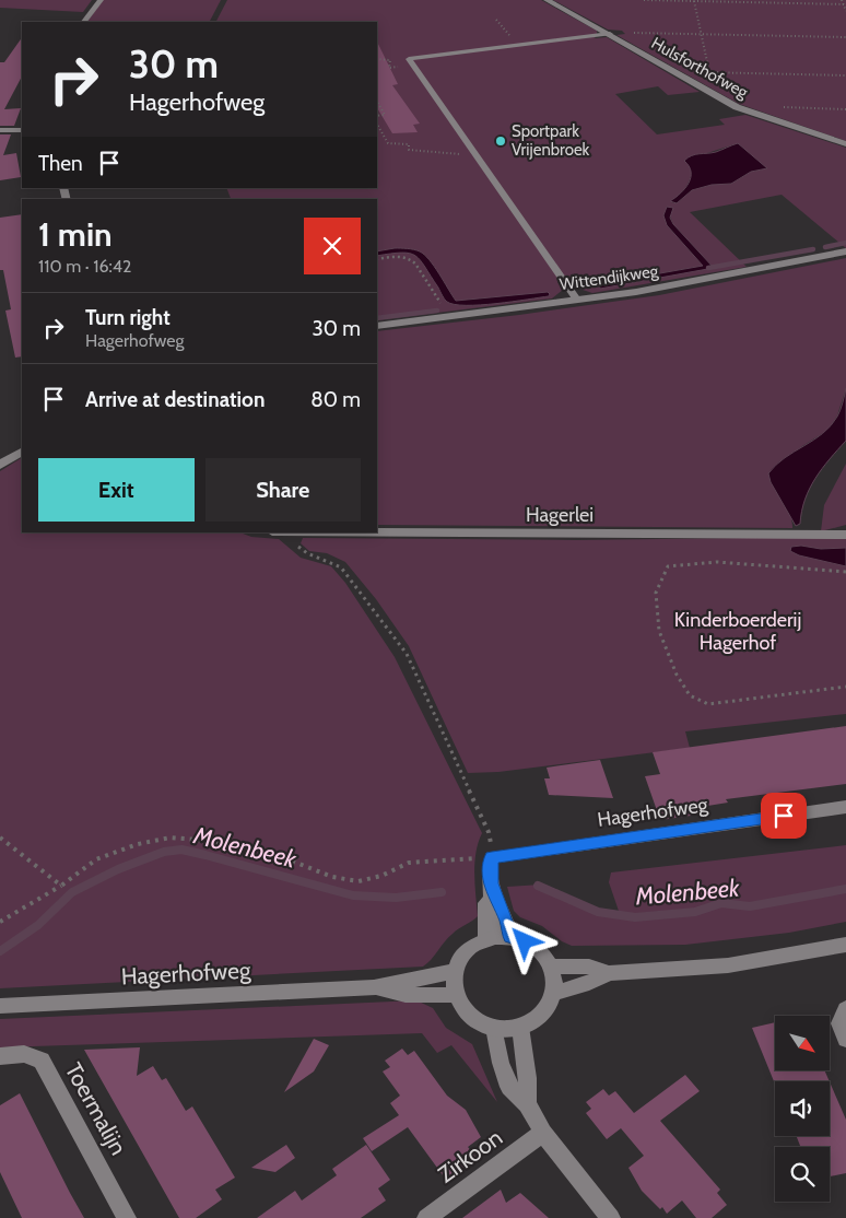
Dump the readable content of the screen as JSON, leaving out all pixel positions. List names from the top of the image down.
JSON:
{
  "streets": {
    "street": [
      "Hulsforthofweg",
      "Wittendijkweg",
      "Hagerlei",
      "Hagerhofweg",
      "Toermalijn",
      "Zirkoon"
    ]
  },
  "water": ["Molenbeek"],
  "parks": ["Kinderboerderij Hagerhof"],
  "places": ["Sportpark Vrijenbroek"],
  "north": "bottom right",
  "page": {
    "turn": ["30 m", "Hagerhofweg"],
    "then": "Then",
    "heading": ["1 min", "110 m · 16:42"],
    "list": [
      {
        "name": "Turn right",
        "note": "Hagerhofweg",
        "value": "30 m"
      },
      {
        "name": "Arrive at destination",
        "value": "80 m"
      }
    ],
    "buttons": ["Exit", "Share"]
  }
}
